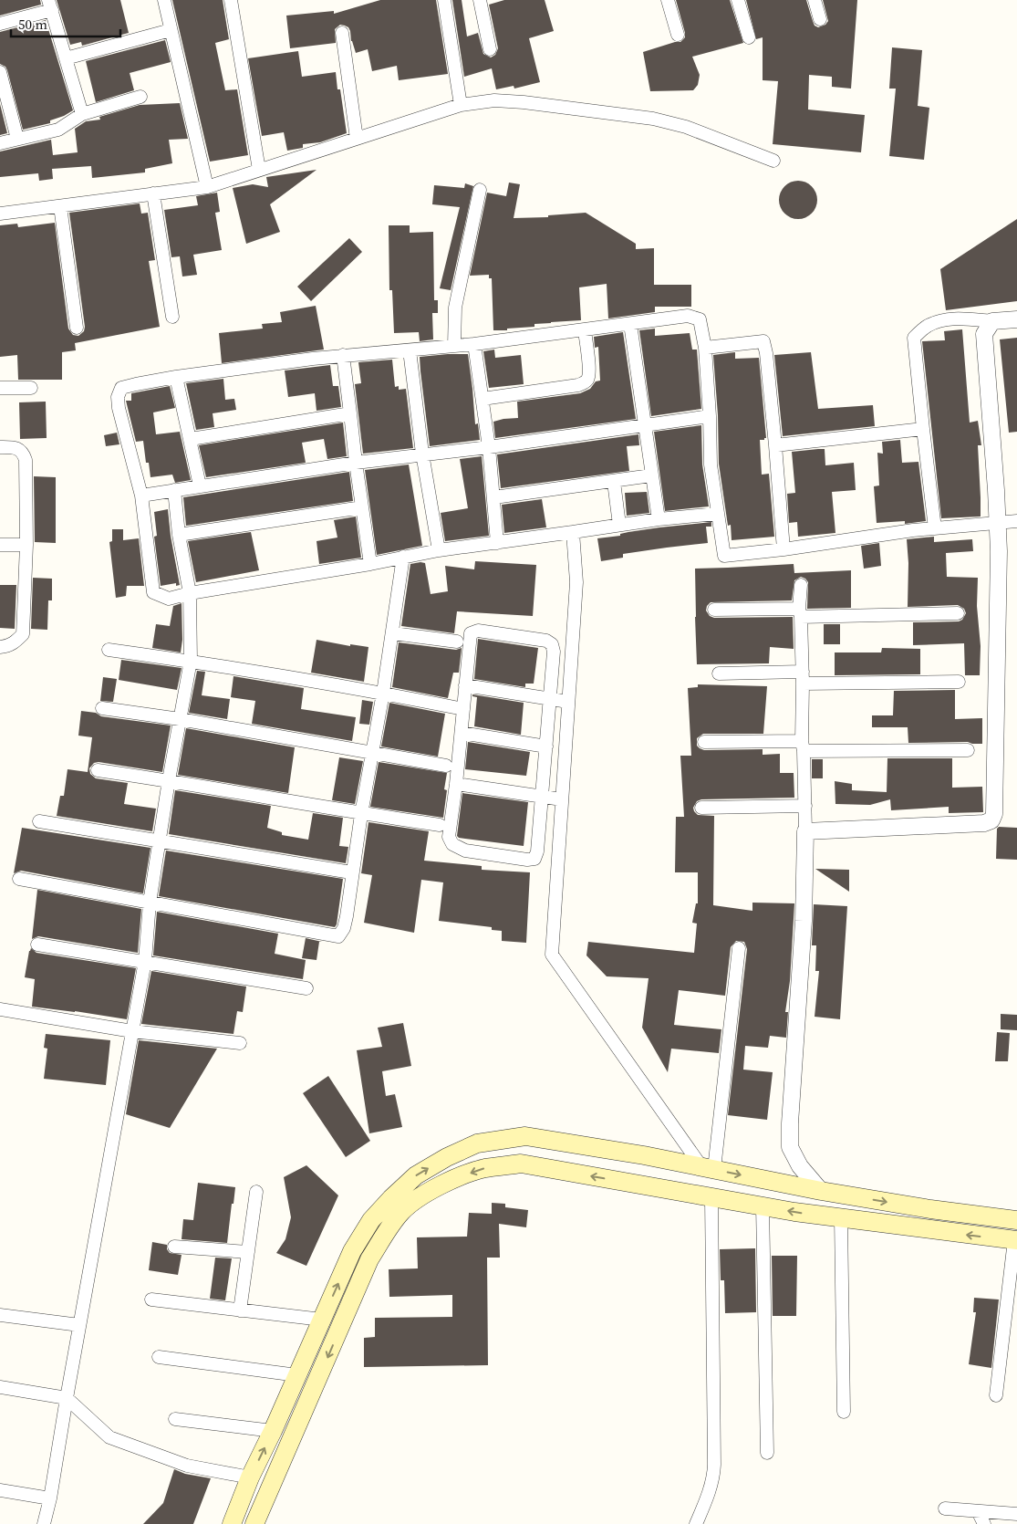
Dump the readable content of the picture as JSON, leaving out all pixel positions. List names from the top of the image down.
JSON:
{
  "scale_bar": "50 m"
}
